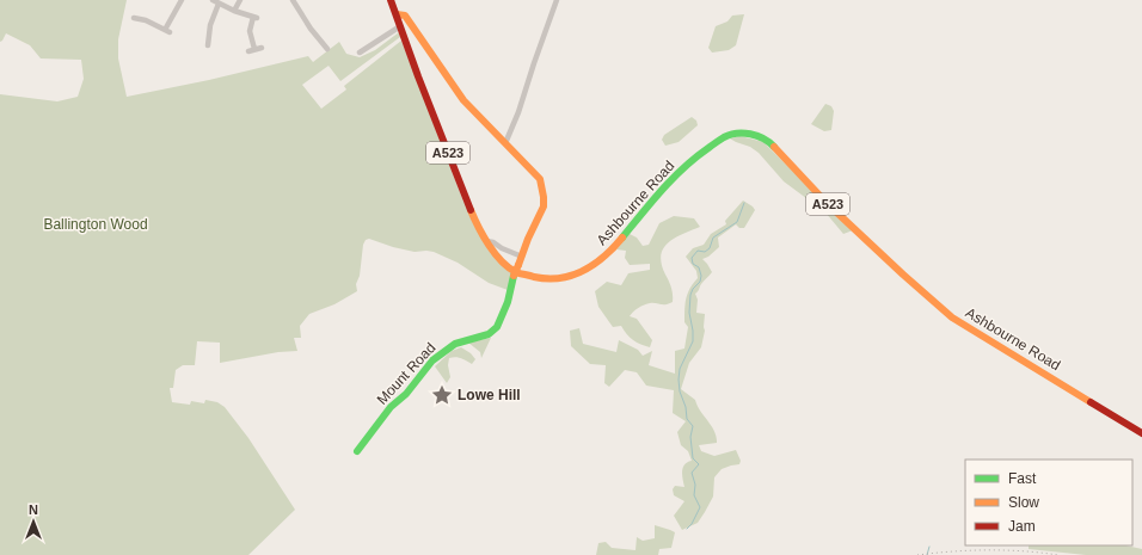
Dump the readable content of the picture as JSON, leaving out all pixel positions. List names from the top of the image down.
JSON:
{
  "streets": {
    "main road": ["A523", "Ashbourne Road", "Mount Road"]
  },
  "crossings": [
    ["Ashbourne Road", "Mount Road"]
  ],
  "parks": ["Ballington Wood"],
  "places": {
    "place": ["Lowe Hill"]
  },
  "legend": ["Fast", "Slow", "Jam"],
  "north": "top"
}
